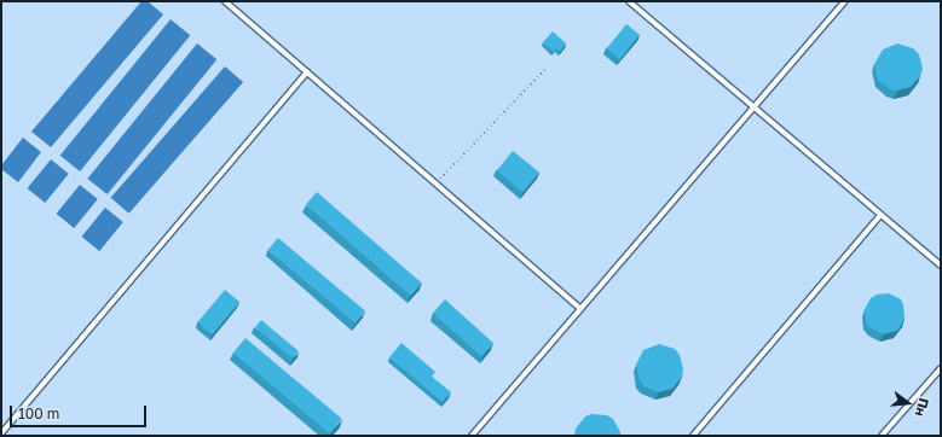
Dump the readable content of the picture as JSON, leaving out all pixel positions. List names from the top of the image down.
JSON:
{
  "scale_bar": "100 m",
  "north": "right"
}
